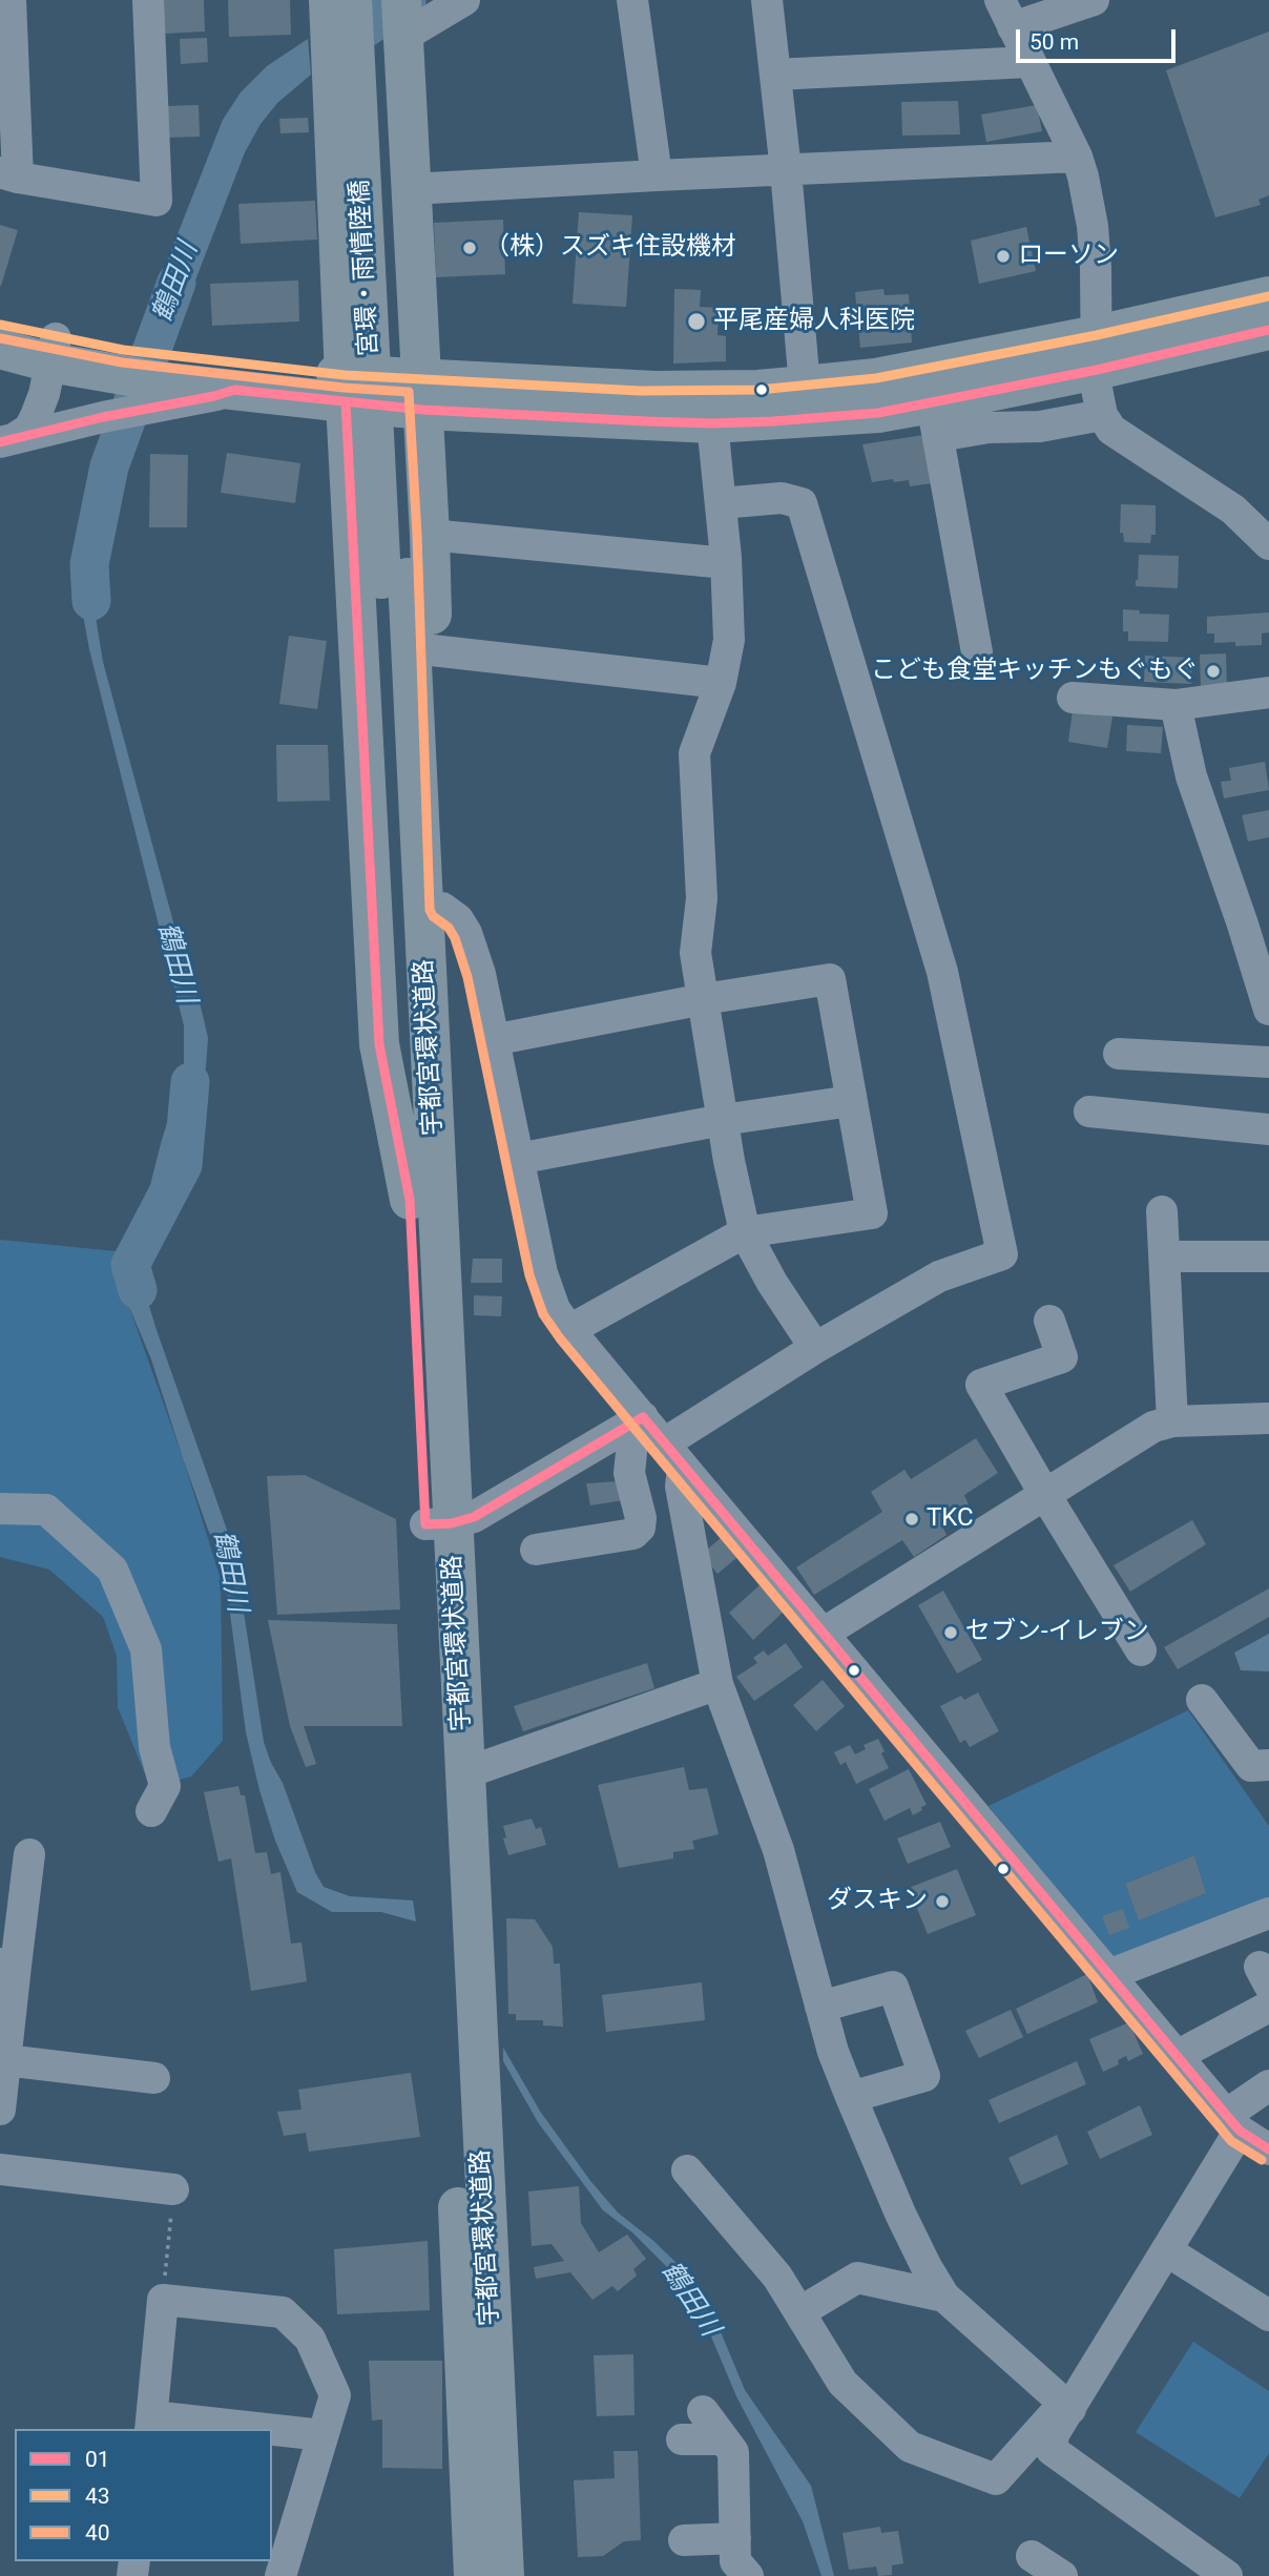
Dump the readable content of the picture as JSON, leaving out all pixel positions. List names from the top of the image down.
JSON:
{
  "streets": {
    "main road": ["宮環・雨情陸橋", "宇都宮環状道路"]
  },
  "crossings": [
    ["宮環・雨情陸橋", "宇都宮環状道路"]
  ],
  "water": ["鶴田川"],
  "places": [
    "（株）スズキ住設機材",
    "ローソン",
    "平尾産婦人科医院",
    "こども食堂キッチンもぐもぐ",
    "TKC",
    "セブン-イレブン",
    "ダスキン"
  ],
  "lines": ["transit line 43", "transit line 01", "transit line 40"],
  "legend": ["01", "43", "40"],
  "scale_bar": "50 m"
}
